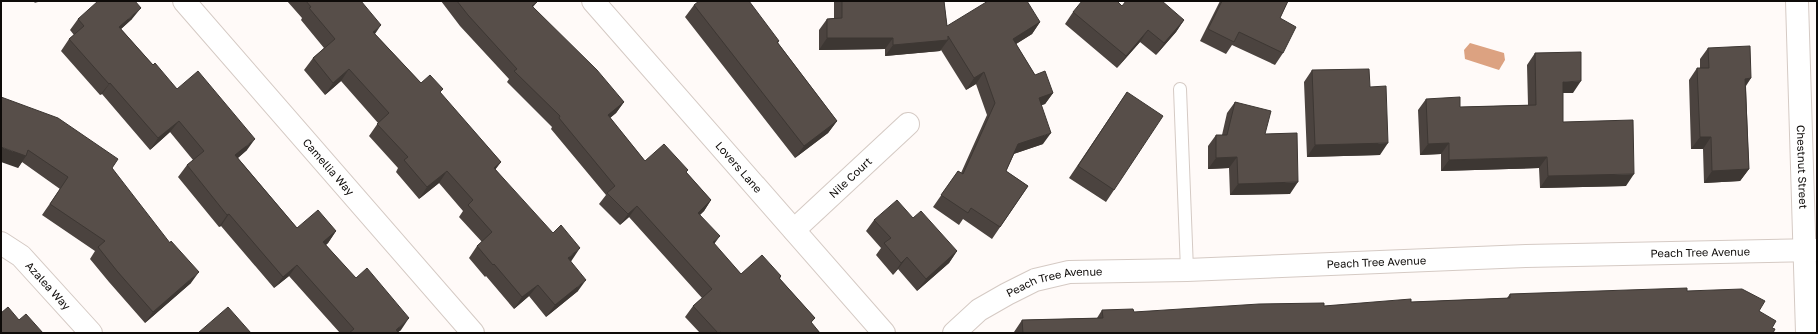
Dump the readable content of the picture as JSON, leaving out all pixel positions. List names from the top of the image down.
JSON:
{
  "streets": {
    "street": [
      "Lovers Lane",
      "Chestnut Street",
      "Camellia Way",
      "Nile Court",
      "Peach Tree Avenue",
      "Azalea Way"
    ]
  },
  "crossings": [
    ["Lovers Lane", "Nile Court"],
    ["Chestnut Street", "Peach Tree Avenue"]
  ]
}
